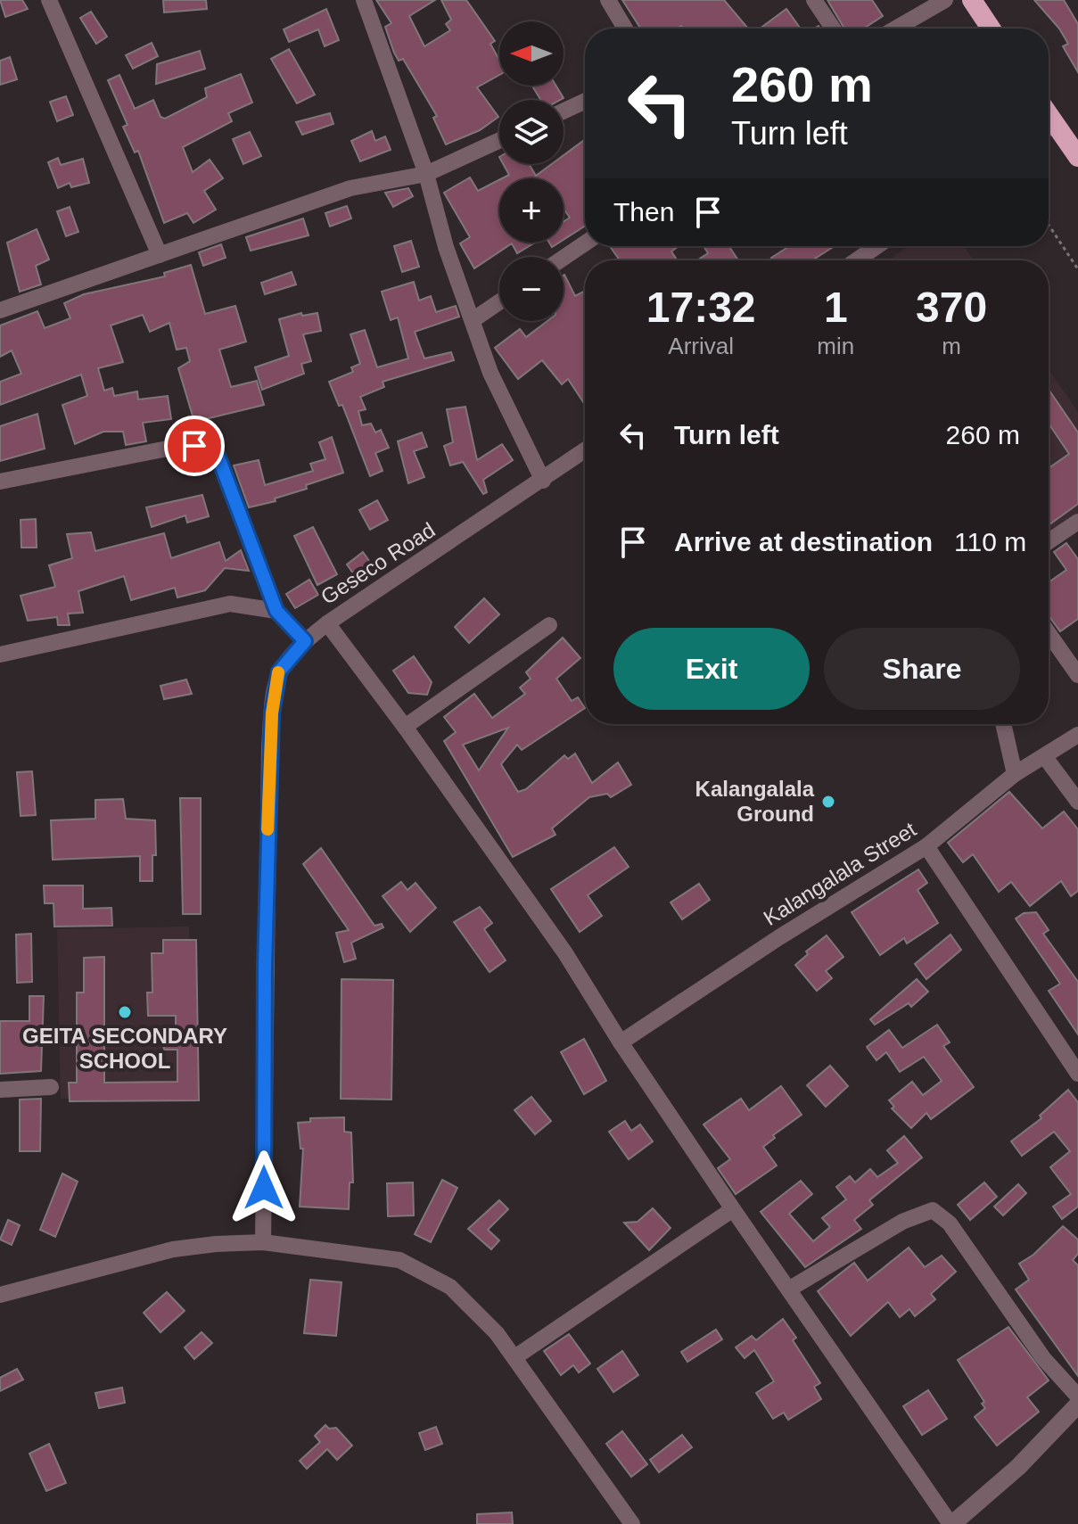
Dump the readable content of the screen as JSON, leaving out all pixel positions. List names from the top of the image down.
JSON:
{
  "streets": {
    "street": ["Geseco Road", "Kalangalala Street"]
  },
  "places": ["Kalangalala Ground", "GEITA SECONDARY SCHOOL"],
  "north": "left",
  "page": {
    "map_buttons": ["+", "−"],
    "turn": ["260 m", "Turn left"],
    "then": "Then",
    "eta": [
      "17:32",
      "Arrival",
      "1",
      "min",
      "370",
      "m"
    ],
    "list": [
      {
        "name": "Turn left",
        "value": "260 m"
      },
      {
        "name": "Arrive at destination",
        "value": "110 m"
      }
    ],
    "buttons": ["Exit", "Share"]
  }
}
